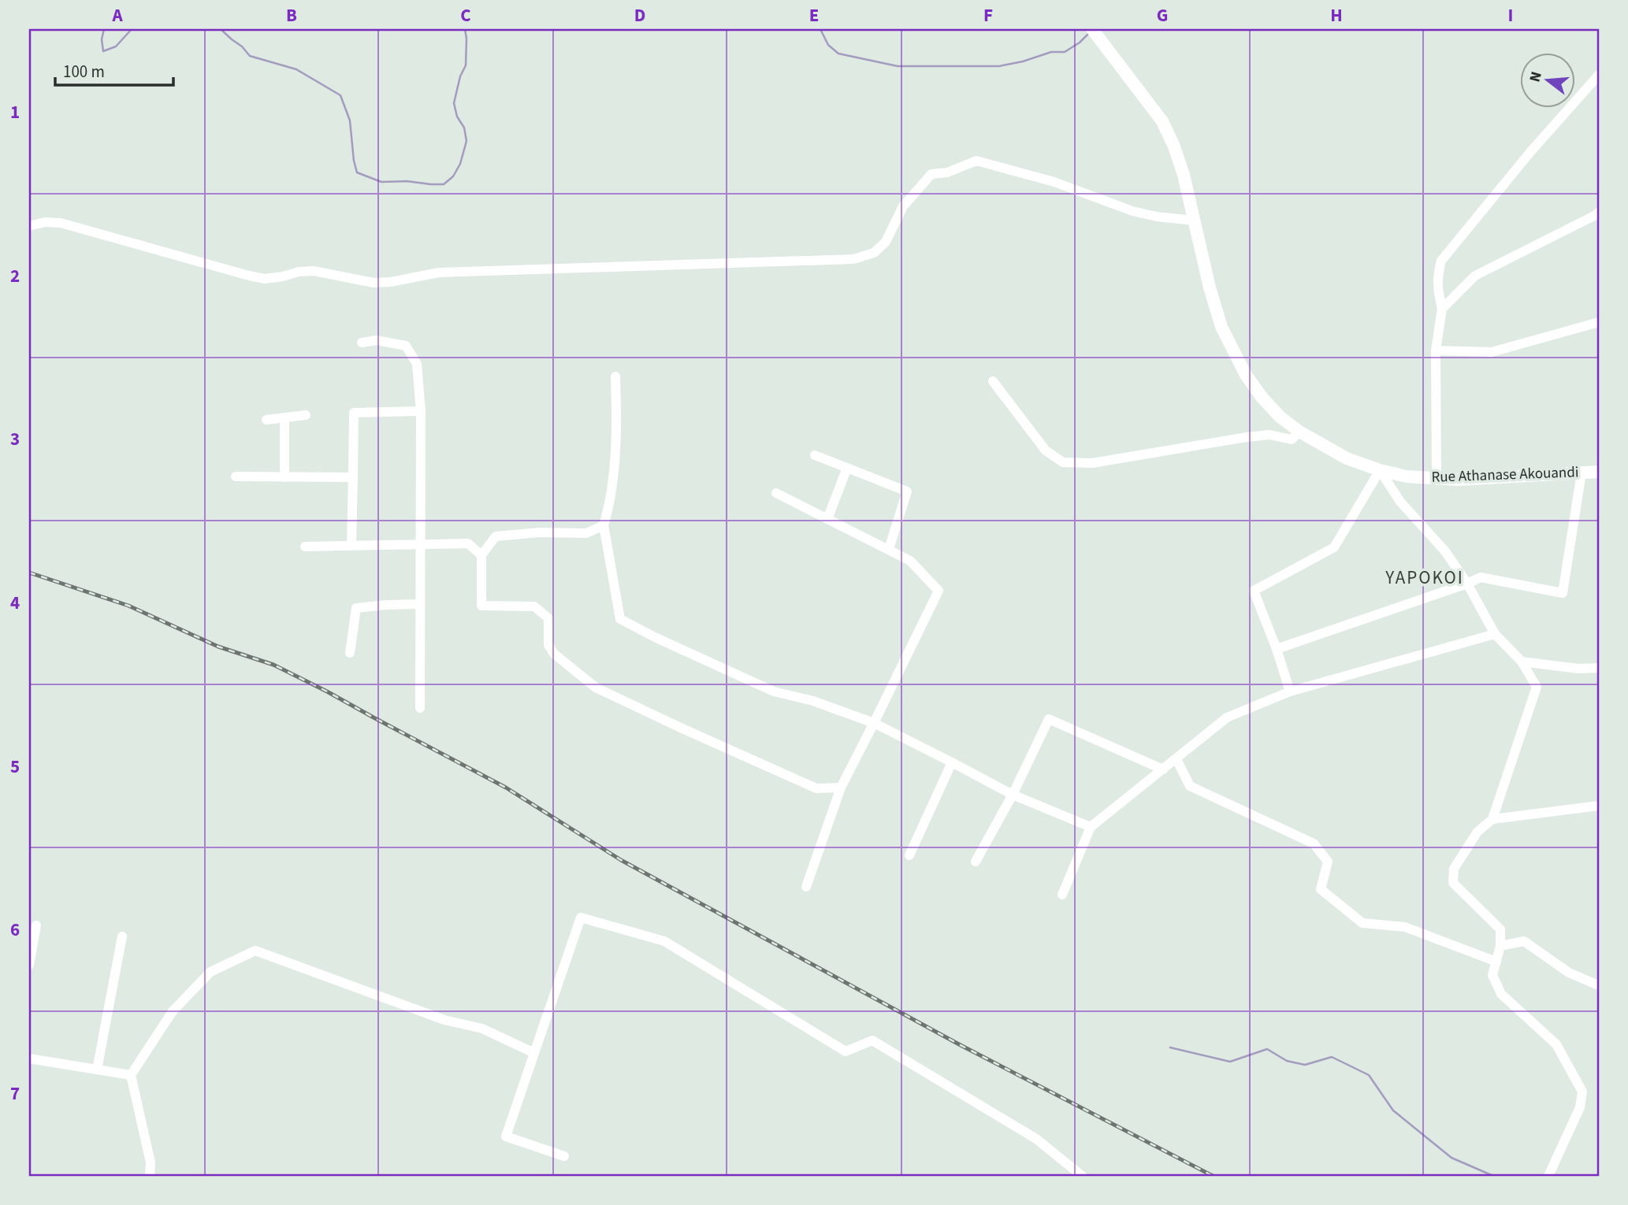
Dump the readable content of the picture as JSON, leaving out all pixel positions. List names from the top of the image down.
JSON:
{
  "streets": {
    "street": ["Rue Athanase Akouandi"]
  },
  "districts": ["YAPOKOI"],
  "scale_bar": "100 m",
  "north": "left",
  "grid": {
    "columns": [
      "A",
      "B",
      "C",
      "D",
      "E",
      "F",
      "G",
      "H",
      "I"
    ],
    "rows": [
      "1",
      "2",
      "3",
      "4",
      "5",
      "6",
      "7"
    ]
  }
}
